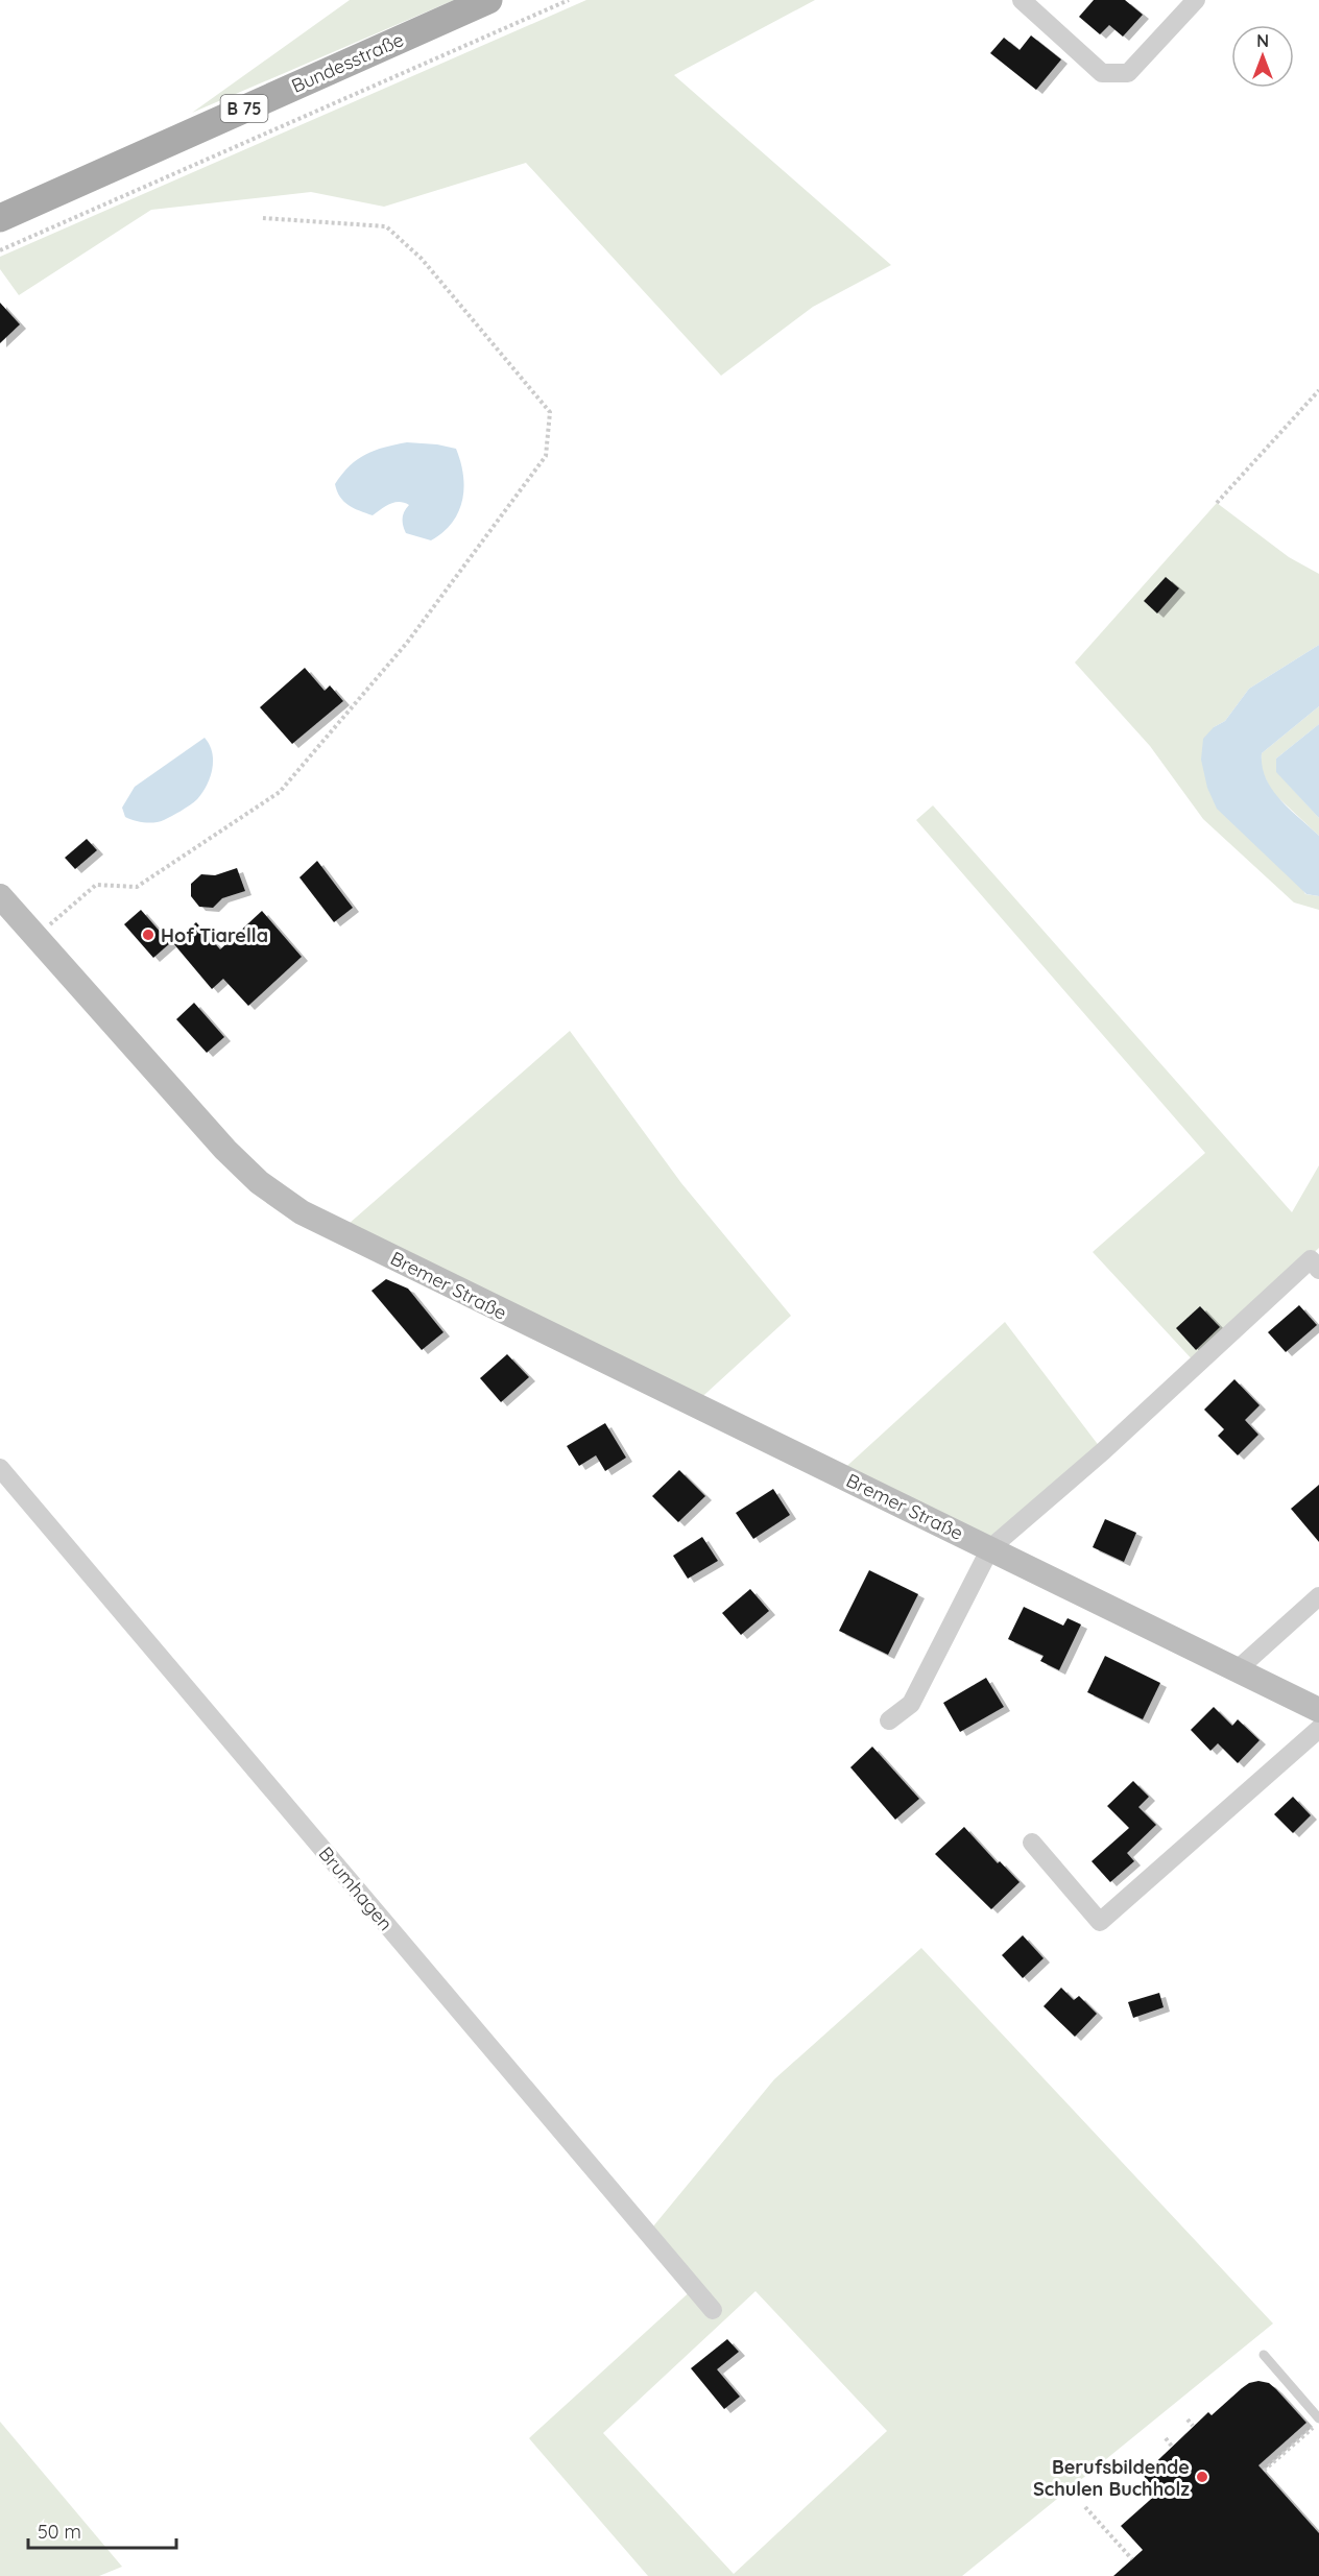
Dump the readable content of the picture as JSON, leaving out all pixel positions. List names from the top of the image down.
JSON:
{
  "streets": {
    "main road": ["Bundesstraße", "B 75"],
    "street": ["Bremer Straße", "Brumhagen"]
  },
  "places": ["Hof Tiarella", "Berufsbildende Schulen Buchholz"],
  "scale_bar": "50 m",
  "north": "top"
}
